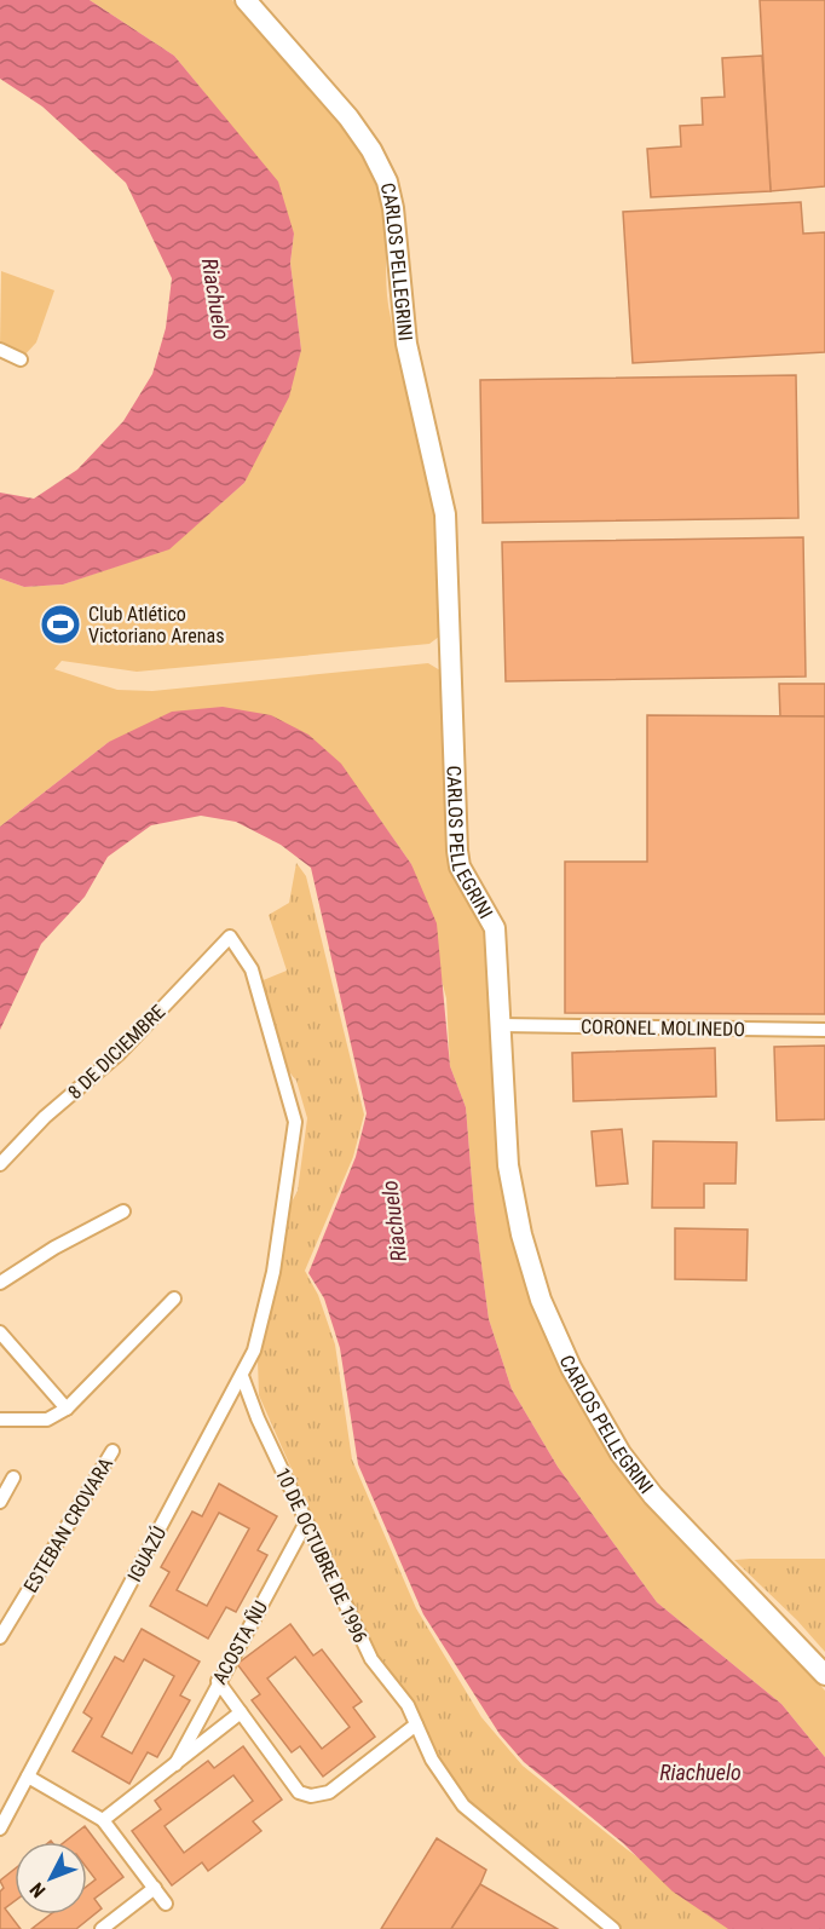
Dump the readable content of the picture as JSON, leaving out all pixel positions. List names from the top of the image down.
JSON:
{
  "streets": {
    "street": [
      "CARLOS PELLEGRINI",
      "CORONEL MOLINEDO",
      "8 DE DICIEMBRE",
      "ESTEBAN CROVARA",
      "IGUAZÚ",
      "10 DE OCTUBRE DE 1996",
      "ACOSTA ÑU"
    ]
  },
  "crossings": [
    ["CARLOS PELLEGRINI", "CORONEL MOLINEDO"],
    ["8 DE DICIEMBRE", "IGUAZÚ"],
    ["IGUAZÚ", "10 DE OCTUBRE DE 1996"],
    ["10 DE OCTUBRE DE 1996", "ACOSTA ÑU"]
  ],
  "water": ["Riachuelo"],
  "places": {
    "sports": ["Club Atlético Victoriano Arenas"]
  },
  "north": "bottom left"
}
